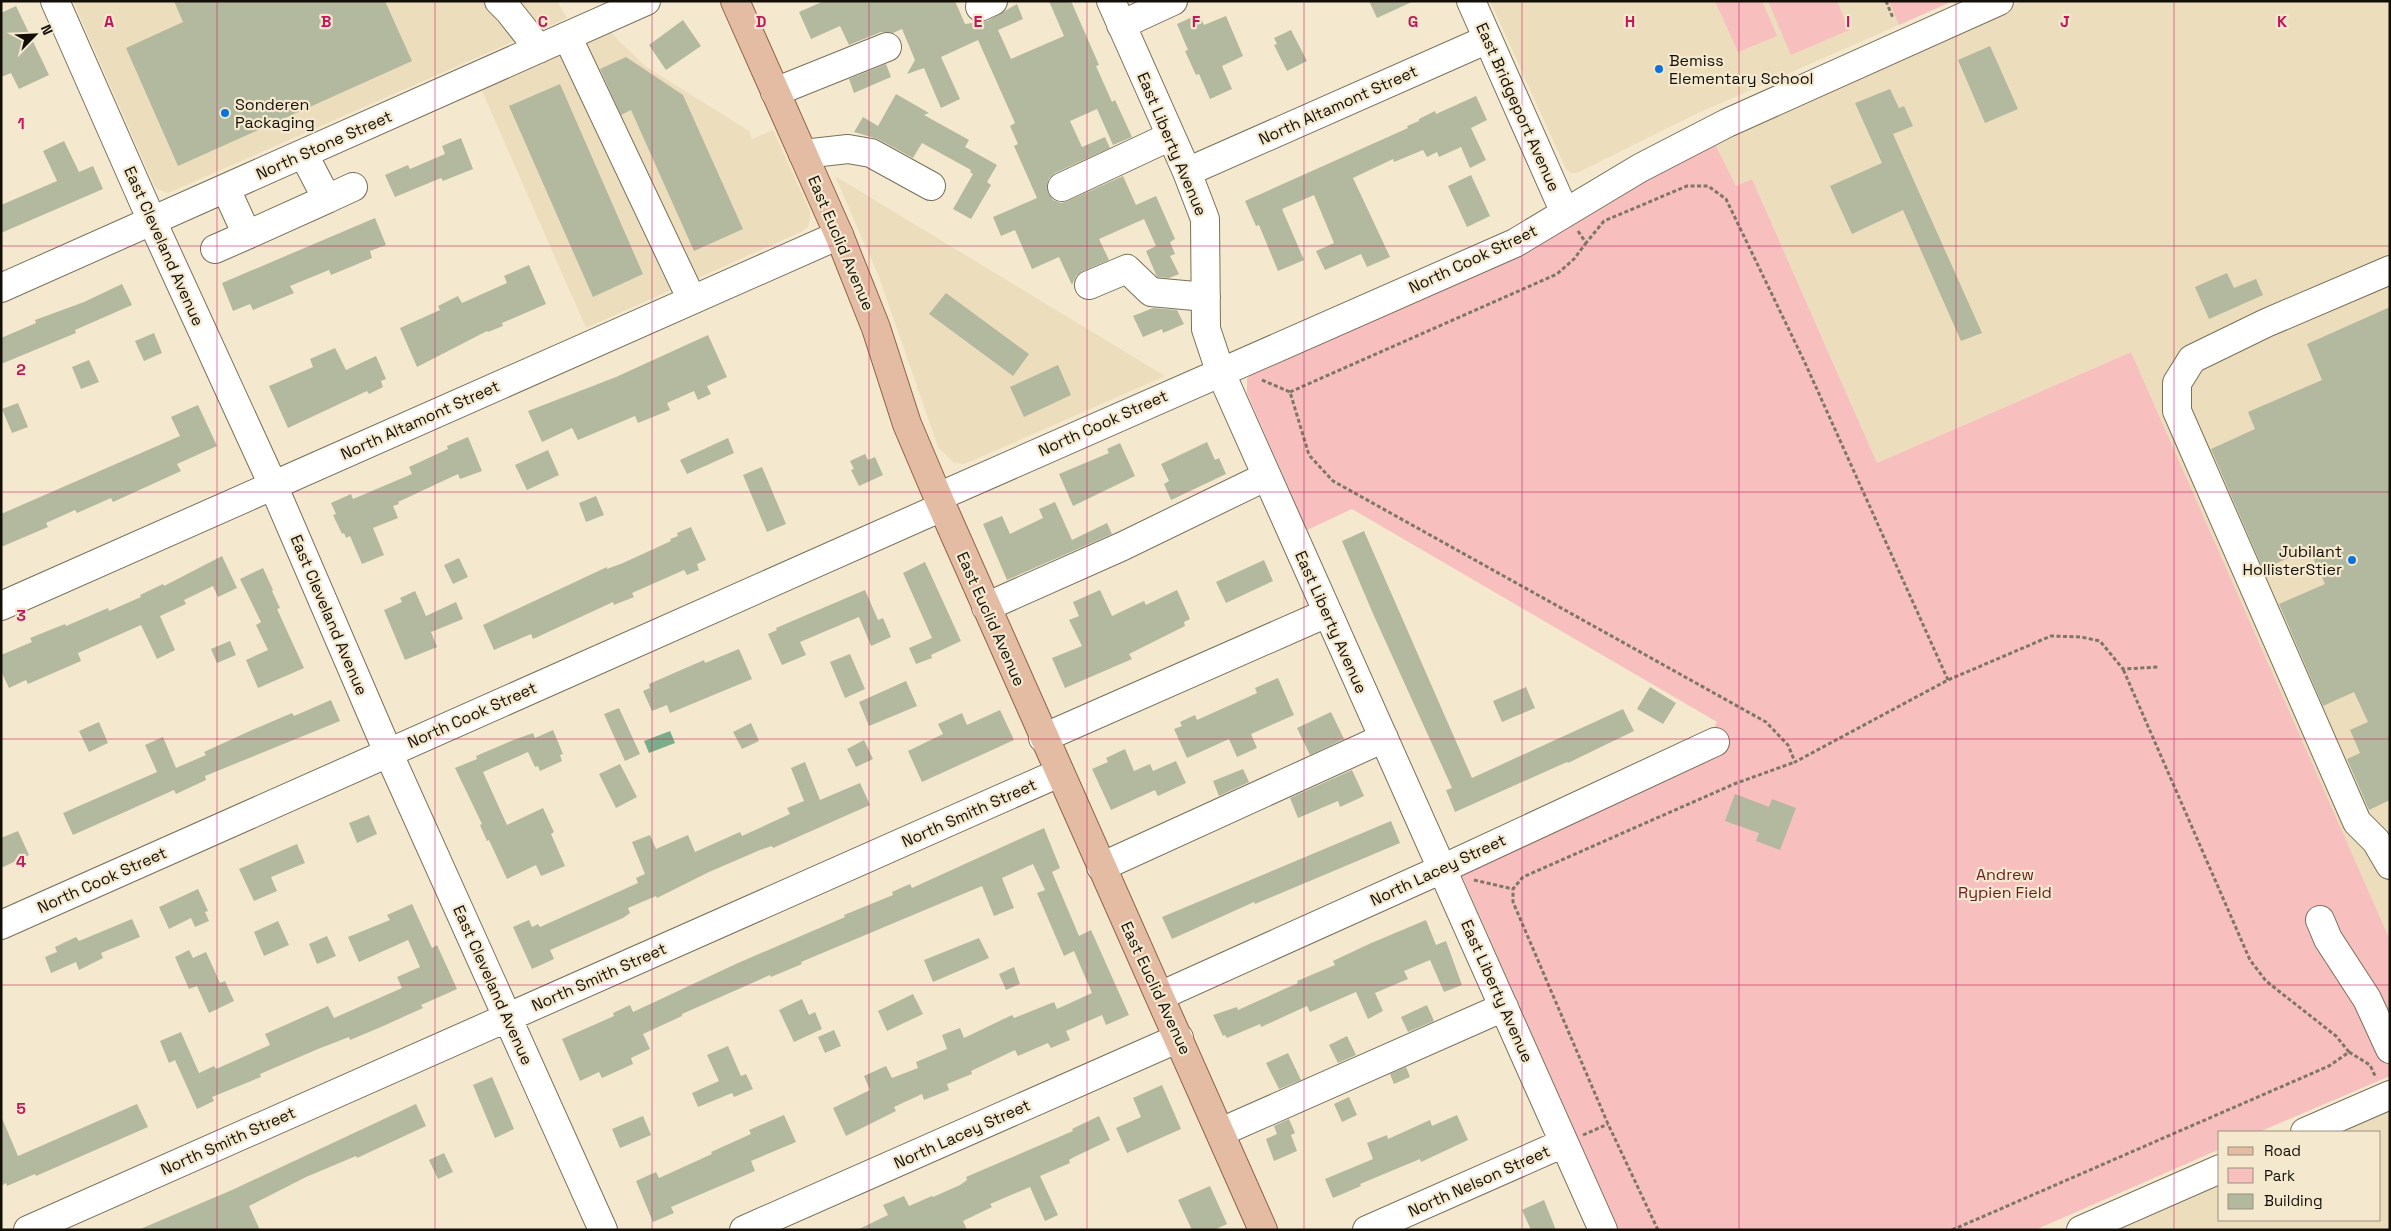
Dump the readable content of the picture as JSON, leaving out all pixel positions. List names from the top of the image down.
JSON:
{
  "streets": {
    "main road": ["East Euclid Avenue"],
    "street": [
      "North Altamont Street",
      "East Bridgeport Avenue",
      "East Liberty Avenue",
      "North Stone Street",
      "East Cleveland Avenue",
      "North Cook Street",
      "North Smith Street",
      "North Lacey Street",
      "North Nelson Street"
    ]
  },
  "crossings": [
    ["North Altamont Street", "East Bridgeport Avenue"],
    ["North Altamont Street", "East Liberty Avenue"],
    ["North Altamont Street", "East Euclid Avenue"],
    ["North Altamont Street", "East Cleveland Avenue"],
    ["East Bridgeport Avenue", "North Cook Street"],
    ["East Liberty Avenue", "North Cook Street"],
    ["East Liberty Avenue", "North Lacey Street"],
    ["East Liberty Avenue", "North Nelson Street"],
    ["North Stone Street", "East Cleveland Avenue"],
    ["East Euclid Avenue", "North Cook Street"],
    ["East Euclid Avenue", "North Smith Street"],
    ["East Euclid Avenue", "North Lacey Street"],
    ["East Cleveland Avenue", "North Cook Street"],
    ["East Cleveland Avenue", "North Smith Street"]
  ],
  "parks": ["Andrew Rypien Field"],
  "places": ["Bemiss Elementary School", "Sonderen Packaging", "Jubilant HollisterStier"],
  "legend": ["Road", "Park", "Building"],
  "north": "top right",
  "grid": {
    "columns": [
      "A",
      "B",
      "C",
      "D",
      "E",
      "F",
      "G",
      "H",
      "I",
      "J",
      "K"
    ],
    "rows": [
      "1",
      "2",
      "3",
      "4",
      "5"
    ]
  }
}
